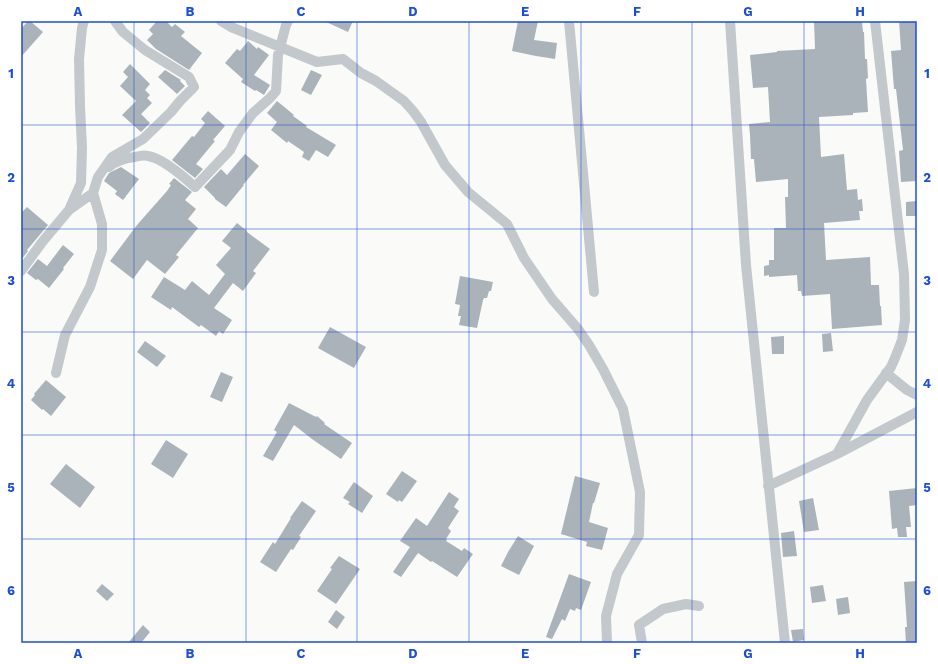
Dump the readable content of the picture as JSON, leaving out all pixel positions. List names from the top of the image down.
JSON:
{
  "grid": {
    "columns": [
      "A",
      "B",
      "C",
      "D",
      "E",
      "F",
      "G",
      "H"
    ],
    "rows": [
      "1",
      "2",
      "3",
      "4",
      "5",
      "6"
    ]
  }
}
